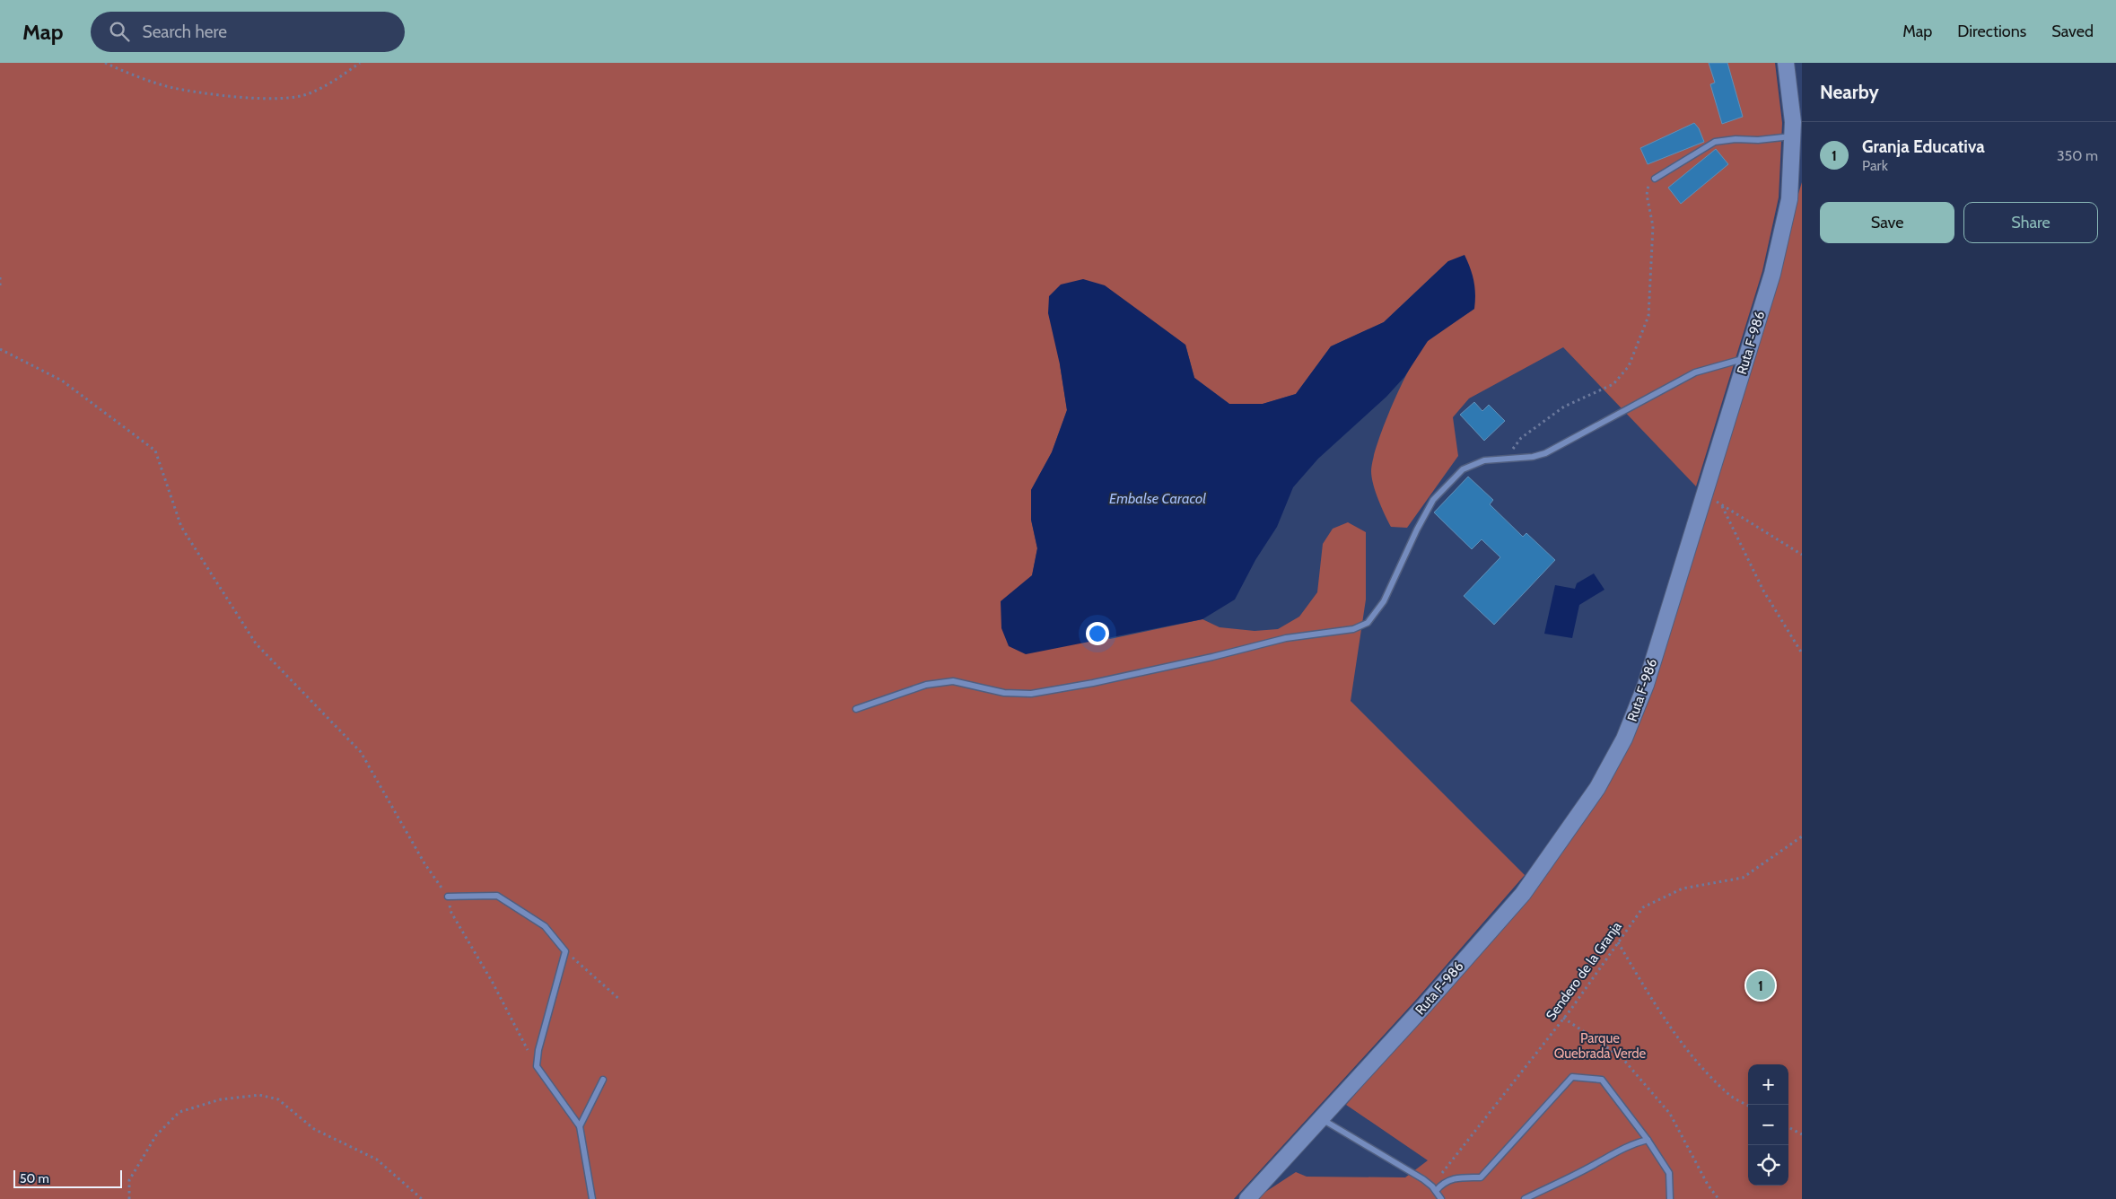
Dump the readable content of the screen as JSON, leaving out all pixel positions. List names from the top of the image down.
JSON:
{
  "streets": {
    "main road": ["Ruta F-986"],
    "path": ["Sendero de la Granja"]
  },
  "water": ["Embalse Caracol"],
  "parks": ["Parque Quebrada Verde"],
  "scale_bar": "50 m",
  "page": {
    "header": "Map",
    "search": "Search here",
    "nav": ["Map", "Directions", "Saved"],
    "heading": "Nearby",
    "list": [
      {
        "mark": "1",
        "name": "Granja Educativa",
        "note": "Park",
        "value": "350 m"
      }
    ],
    "buttons": ["Save", "Share"],
    "pins": "1",
    "map_buttons": ["+", "−"],
    "scale": "50 m"
  }
}
